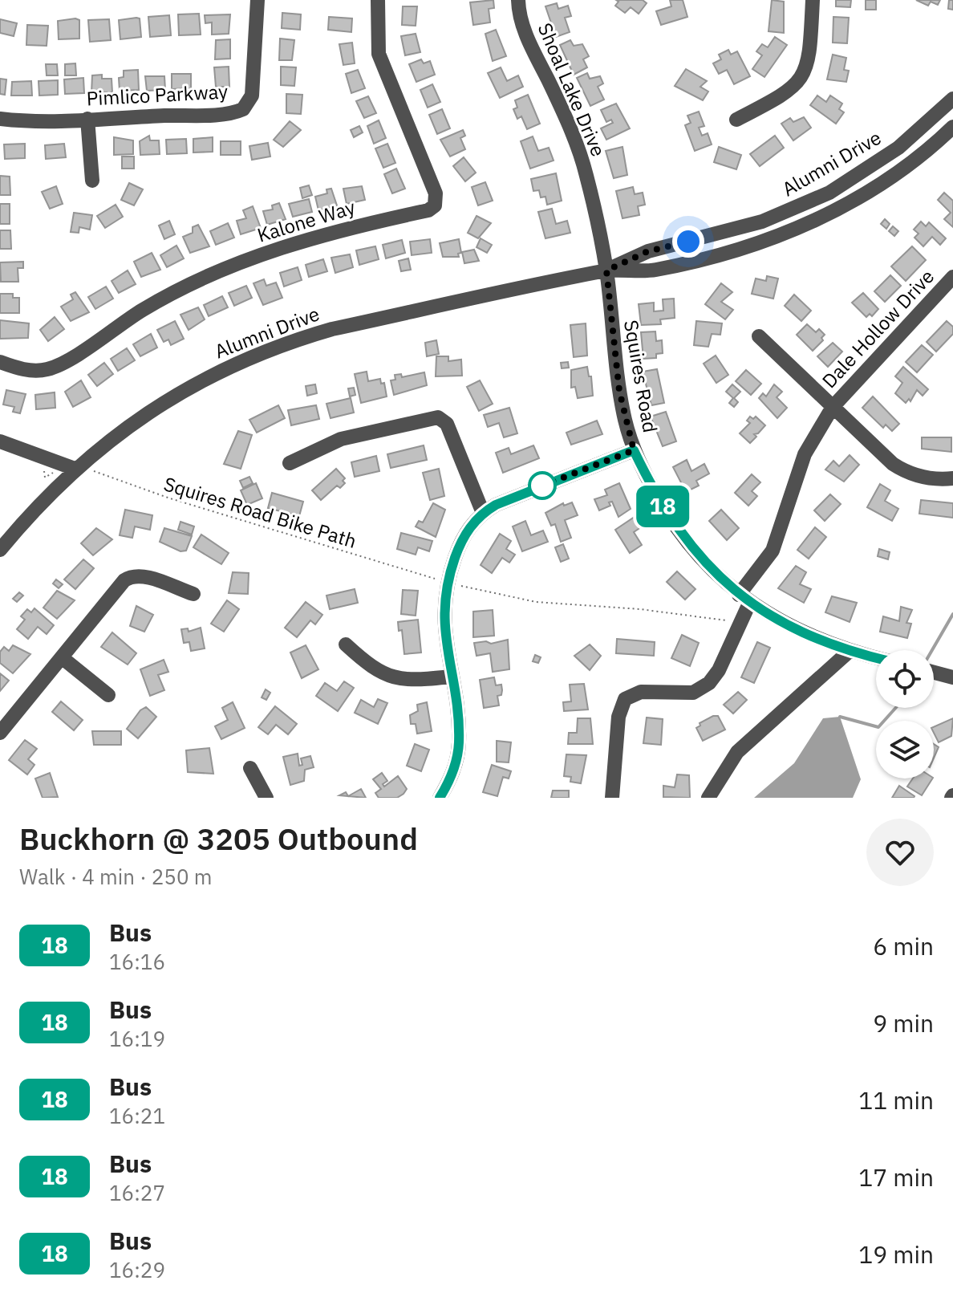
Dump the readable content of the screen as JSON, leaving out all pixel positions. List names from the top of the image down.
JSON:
{
  "streets": {
    "street": [
      "Shoal Lake Drive",
      "Pimlico Parkway",
      "Alumni Drive",
      "Kalone Way",
      "Dale Hollow Drive",
      "Squires Road"
    ],
    "path": ["Squires Road Bike Path"]
  },
  "crossings": [
    ["Shoal Lake Drive", "Alumni Drive"],
    ["Shoal Lake Drive", "Squires Road"],
    ["Alumni Drive", "Squires Road"],
    ["Alumni Drive", "Squires Road Bike Path"],
    ["Dale Hollow Drive", "Squires Road"]
  ],
  "lines": ["bus line 18"],
  "page": {
    "on_map": "18",
    "heading": ["Buckhorn @ 3205 Outbound", "Walk · 4 min · 250 m"],
    "list": [
      {
        "mark": "18",
        "name": "Bus",
        "note": "16:16",
        "value": "6 min"
      },
      {
        "mark": "18",
        "name": "Bus",
        "note": "16:19",
        "value": "9 min"
      },
      {
        "mark": "18",
        "name": "Bus",
        "note": "16:21",
        "value": "11 min"
      },
      {
        "mark": "18",
        "name": "Bus",
        "note": "16:27",
        "value": "17 min"
      },
      {
        "mark": "18",
        "name": "Bus",
        "note": "16:29",
        "value": "19 min"
      }
    ]
  }
}
